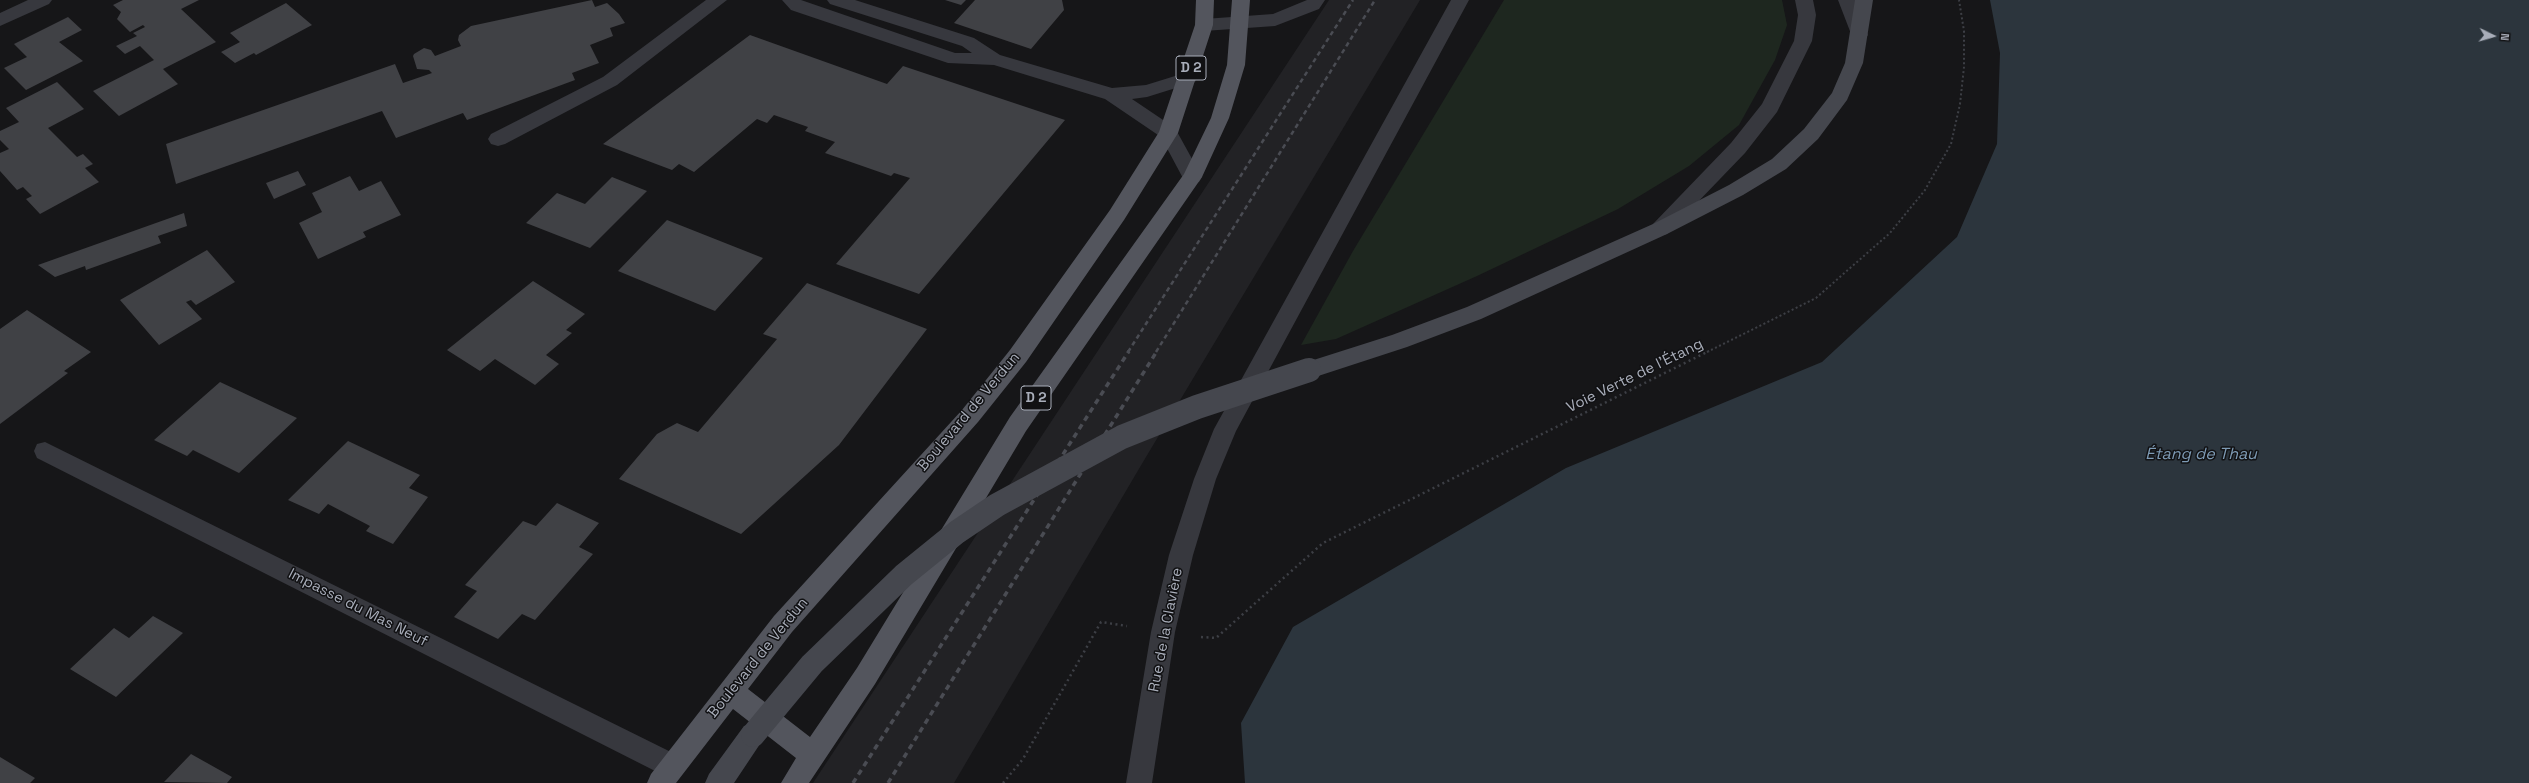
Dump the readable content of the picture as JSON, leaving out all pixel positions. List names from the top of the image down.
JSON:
{
  "streets": {
    "main road": ["D 2", "Boulevard de Verdun"],
    "street": ["Impasse du Mas Neuf", "Rue de la Clavière"],
    "path": ["Voie Verte de l'Étang"]
  },
  "crossings": [
    ["Voie Verte de l'Étang", "Rue de la Clavière"],
    ["Boulevard de Verdun", "Impasse du Mas Neuf"]
  ],
  "water": ["Étang de Thau"],
  "north": "right"
}
